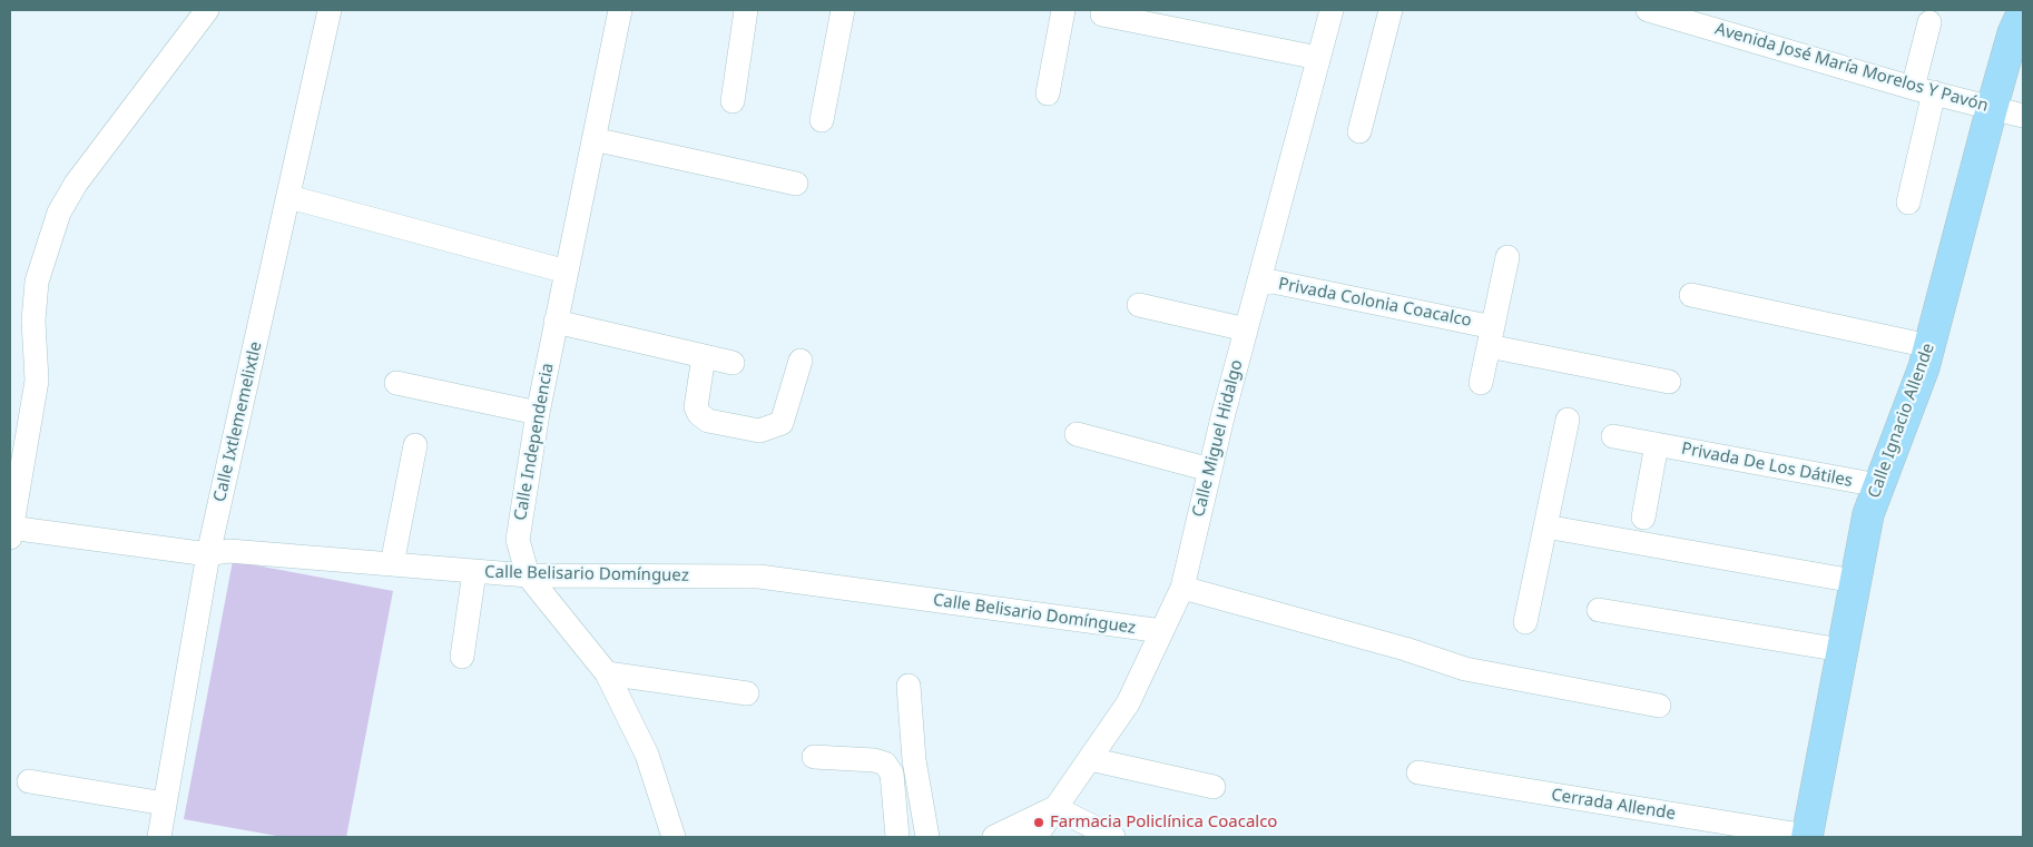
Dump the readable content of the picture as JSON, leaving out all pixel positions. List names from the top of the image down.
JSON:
{
  "streets": {
    "main road": ["Calle Ignacio Allende"],
    "street": [
      "Avenida José María Morelos Y Pavón",
      "Privada Colonia Coacalco",
      "Calle Ixtlememelixtle",
      "Calle Miguel Hidalgo",
      "Calle Independencia",
      "Privada De Los Dátiles",
      "Calle Belisario Domínguez",
      "Cerrada Allende"
    ]
  },
  "crossings": [
    ["Avenida José María Morelos Y Pavón", "Calle Ignacio Allende"],
    ["Privada Colonia Coacalco", "Calle Miguel Hidalgo"],
    ["Calle Ignacio Allende", "Privada De Los Dátiles"],
    ["Calle Ignacio Allende", "Cerrada Allende"],
    ["Calle Ixtlememelixtle", "Calle Belisario Domínguez"],
    ["Calle Miguel Hidalgo", "Calle Belisario Domínguez"],
    ["Calle Independencia", "Calle Belisario Domínguez"]
  ],
  "places": ["Farmacia Policlínica Coacalco"]
}
